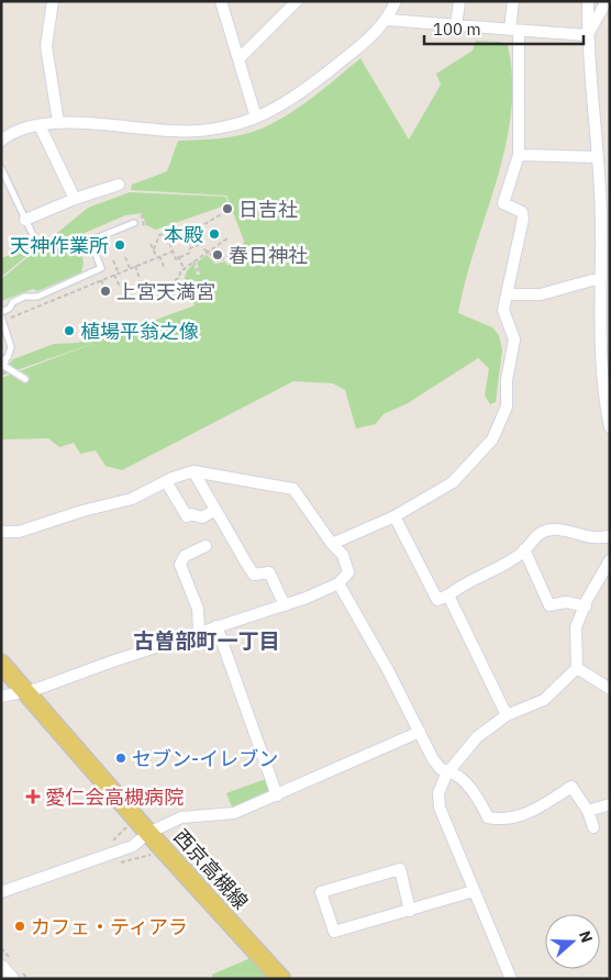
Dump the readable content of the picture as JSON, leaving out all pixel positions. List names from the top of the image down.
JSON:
{
  "streets": {
    "main road": ["西京高槻線"]
  },
  "districts": ["古曽部町一丁目"],
  "places": {
    "other": [
      "日吉社",
      "本殿",
      "天神作業所",
      "春日神社",
      "上宮天満宮",
      "植場平翁之像",
      "セブン-イレブン",
      "カフェ・ティアラ"
    ],
    "health": ["愛仁会高槻病院"]
  },
  "scale_bar": "100 m",
  "north": "right"
}
